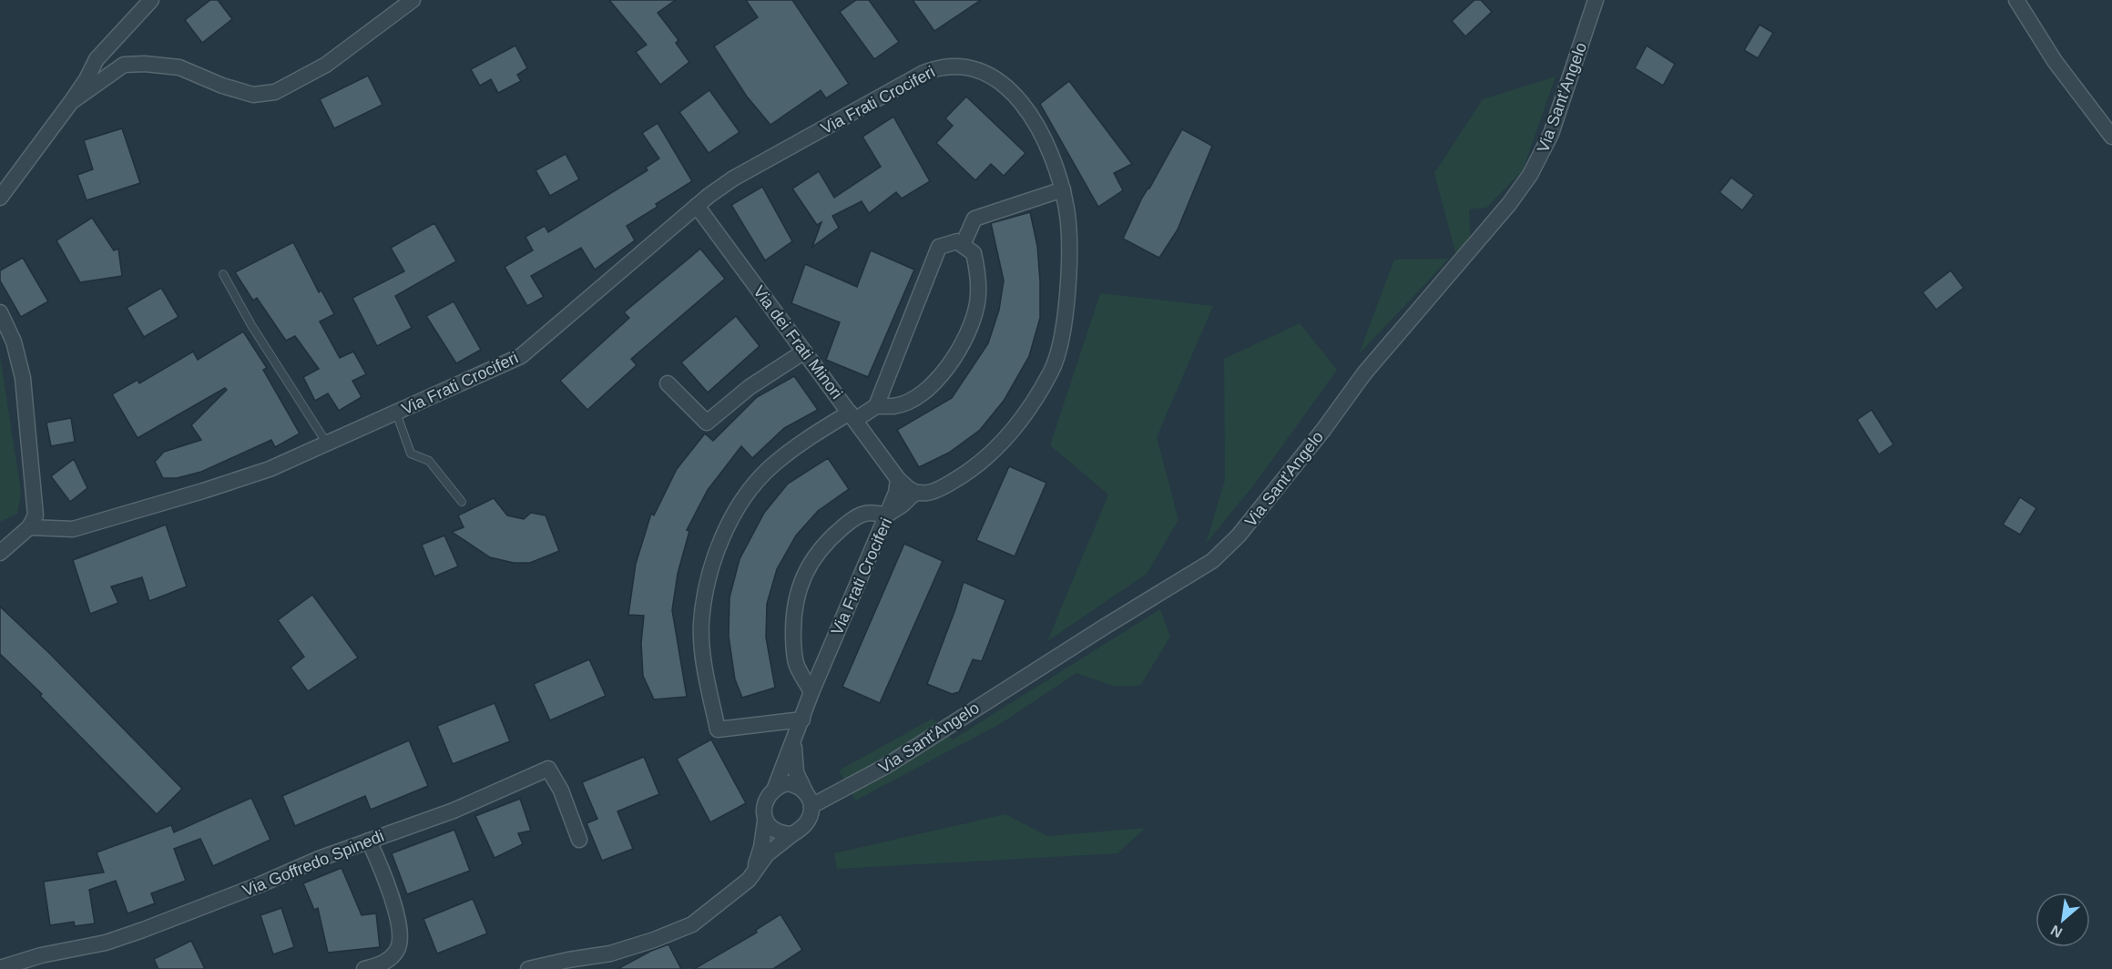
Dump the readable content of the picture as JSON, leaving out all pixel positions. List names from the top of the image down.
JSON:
{
  "streets": {
    "street": [
      "Via Sant'Angelo",
      "Via Frati Crociferi",
      "Via dei Frati Minori",
      "Via Goffredo Spinedi"
    ]
  },
  "crossings": [
    ["Via Sant'Angelo", "Via Frati Crociferi"],
    ["Via Frati Crociferi", "Via dei Frati Minori"]
  ],
  "north": "bottom left"
}
